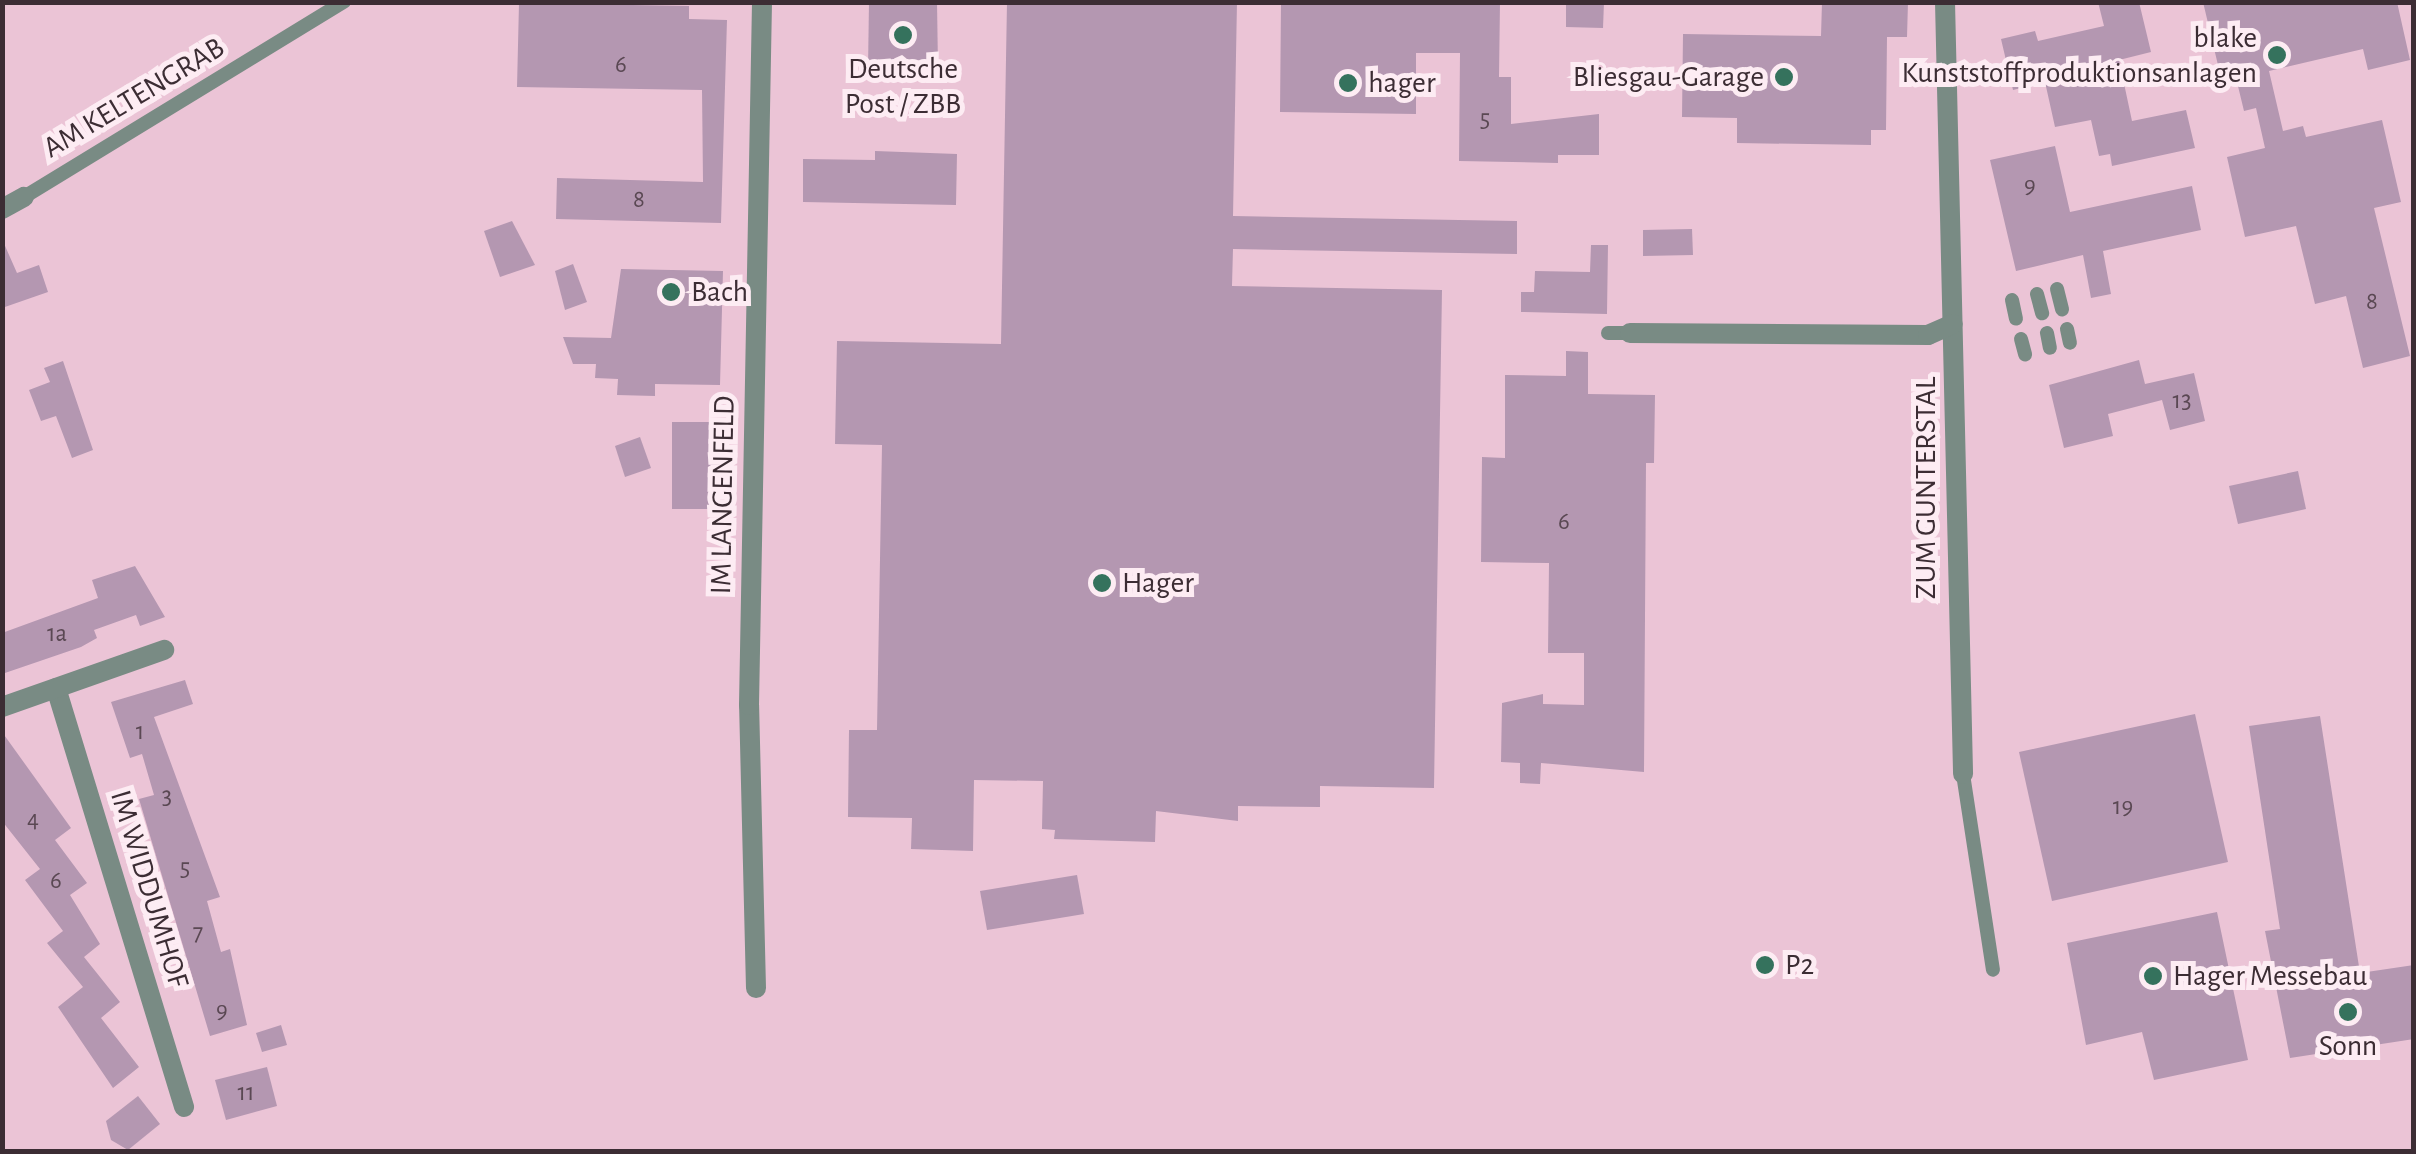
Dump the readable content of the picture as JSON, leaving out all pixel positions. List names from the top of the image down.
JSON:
{
  "streets": {
    "street": [
      "AM KELTENGRAB",
      "ZUM GUNTERSTAL",
      "IM LANGENFELD",
      "IM WIDDUMHOF"
    ]
  },
  "places": [
    "Deutsche Post / ZBB",
    "blake Kunststoffproduktionsanlagen",
    "Bliesgau-Garage",
    "hager",
    "Bach",
    "Hager",
    "P2",
    "Hager Messebau",
    "Sonn"
  ],
  "house_numbers": [
    "6",
    "5",
    "9",
    "8",
    "8",
    "13",
    "6",
    "1a",
    "1",
    "3",
    "19",
    "4",
    "5",
    "6",
    "7",
    "9",
    "11"
  ]
}
